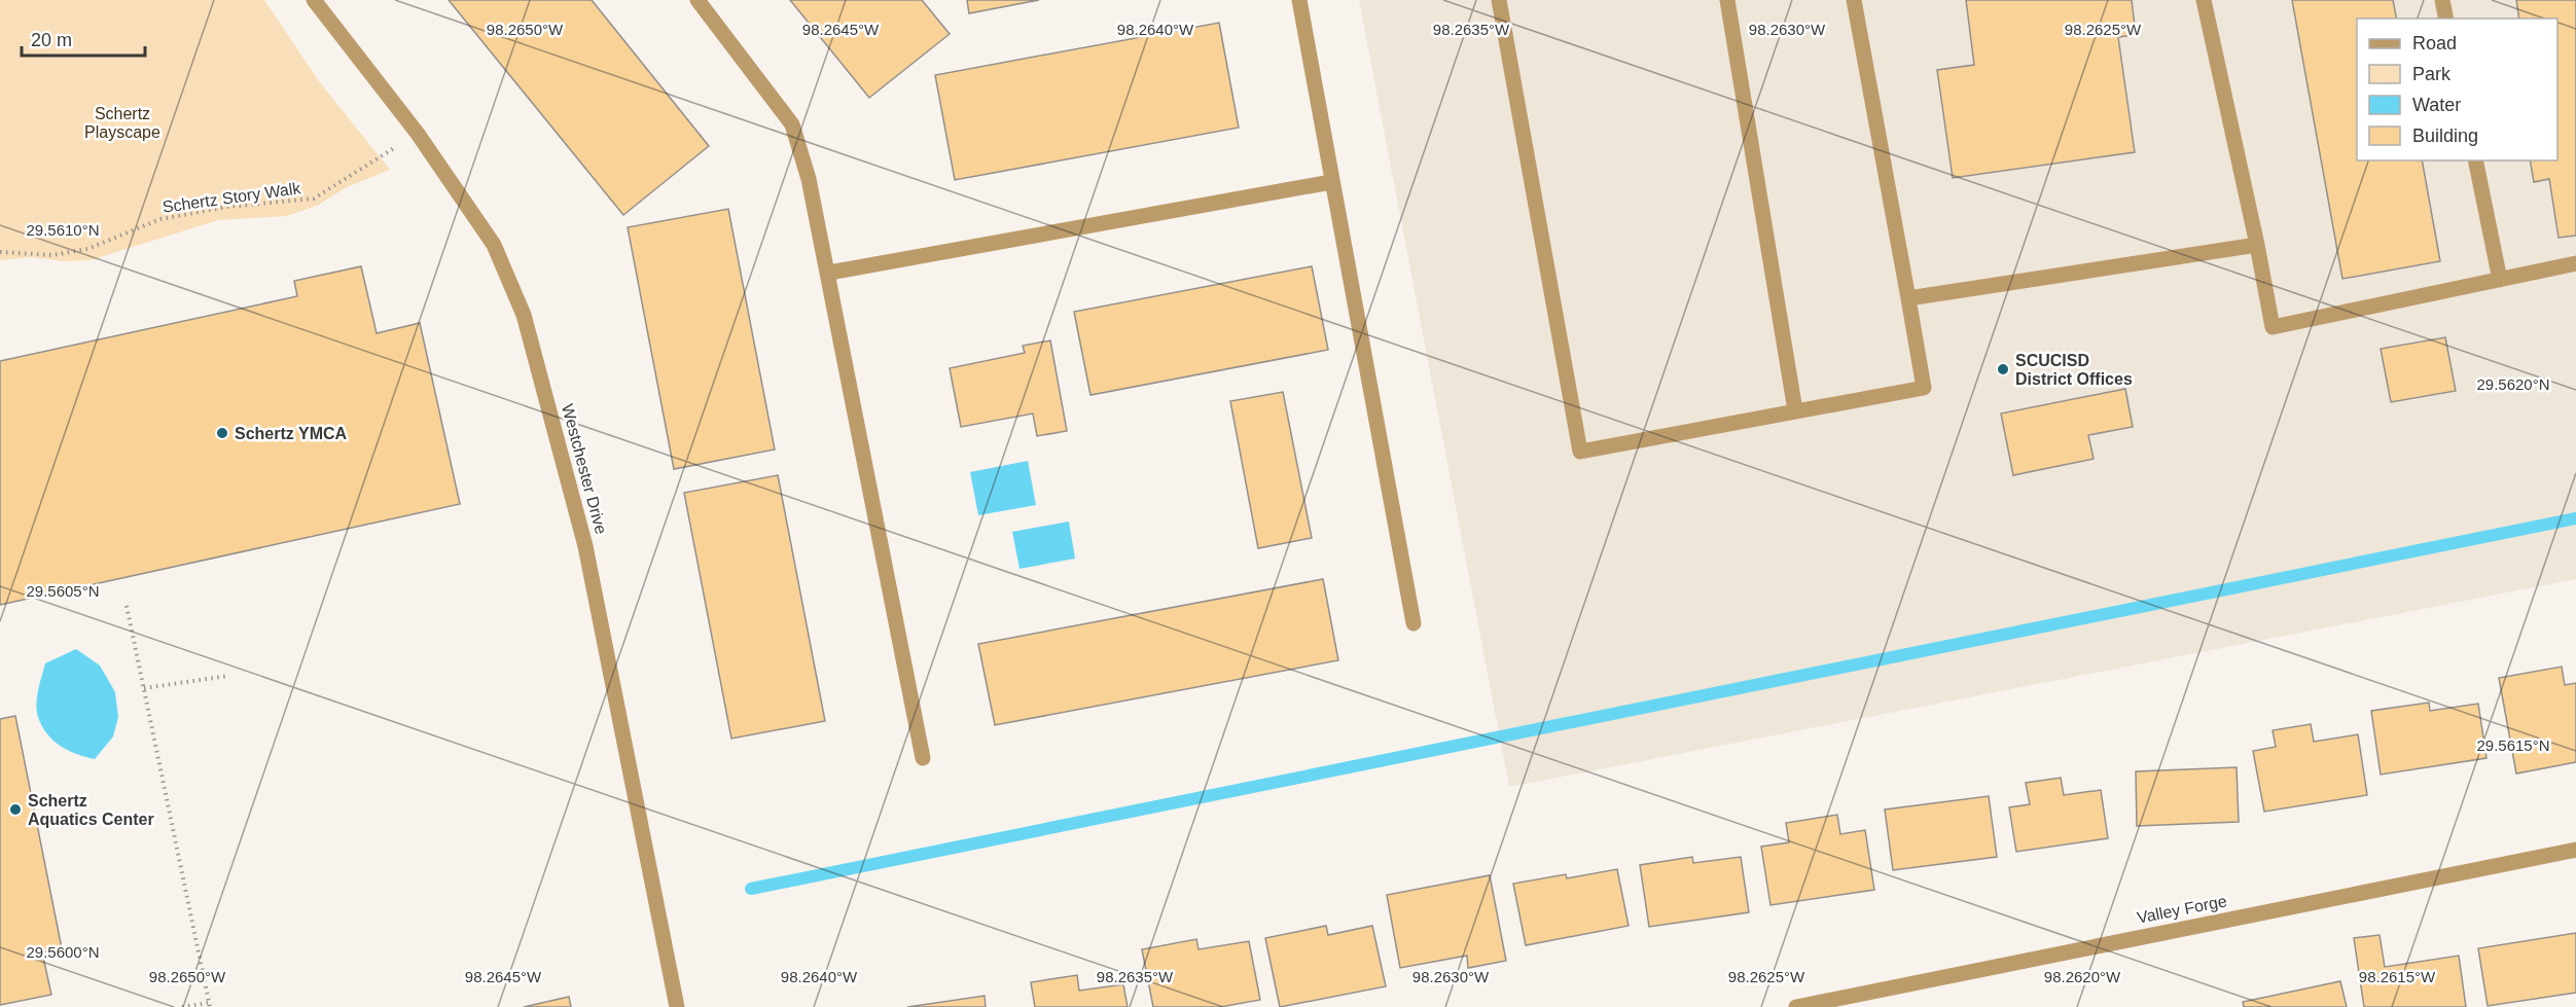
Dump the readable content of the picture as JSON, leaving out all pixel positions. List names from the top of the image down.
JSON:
{
  "streets": {
    "street": ["Westchester Drive", "Valley Forge"],
    "path": ["Schertz Story Walk"]
  },
  "crossings": [
    ["Schertz Story Walk", "Westchester Drive"]
  ],
  "parks": ["Schertz Playscape"],
  "places": ["SCUCISD District Offices", "Schertz YMCA", "Schertz Aquatics Center"],
  "legend": [
    "Road",
    "Park",
    "Water",
    "Building"
  ],
  "scale_bar": "20 m",
  "coordinates": [
    "98.2650°W",
    "98.2645°W",
    "98.2625°W",
    "98.2640°W",
    "98.2635°W",
    "98.2630°W",
    "29.5610°N",
    "29.5620°N",
    "29.5605°N",
    "29.5615°N",
    "29.5600°N",
    "98.2620°W",
    "98.2615°W"
  ]
}
